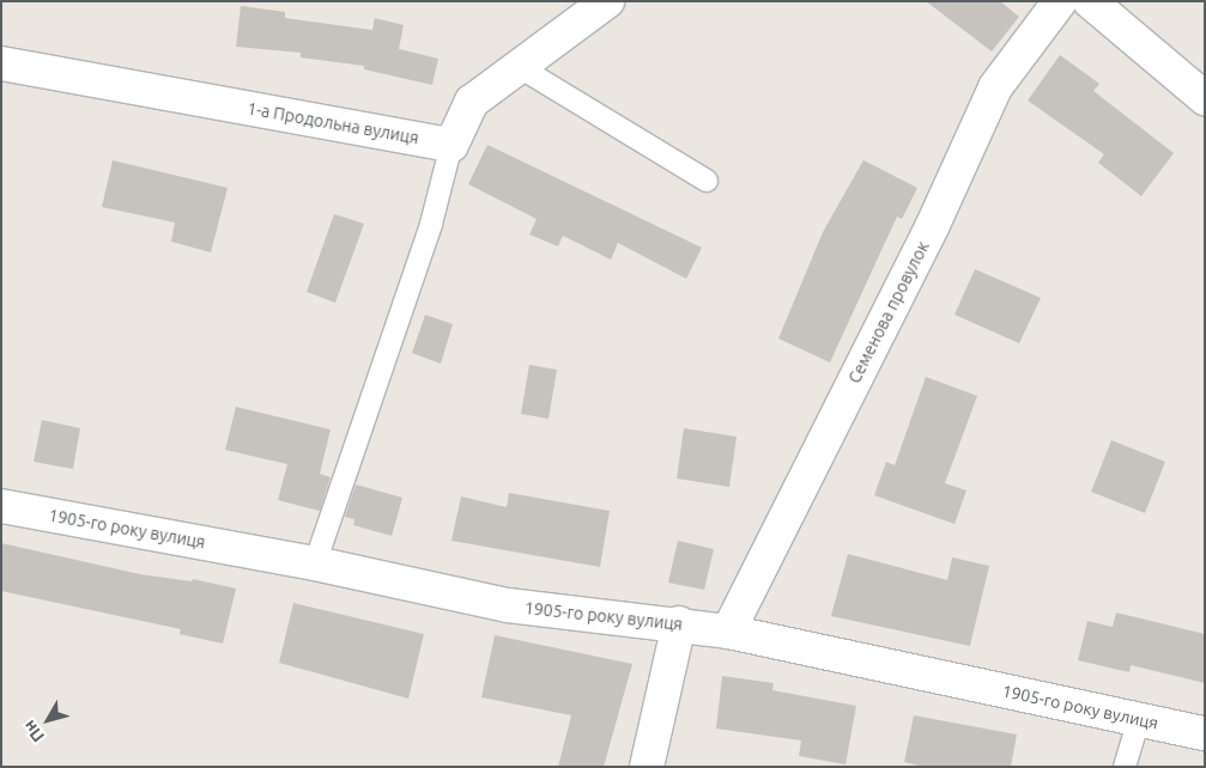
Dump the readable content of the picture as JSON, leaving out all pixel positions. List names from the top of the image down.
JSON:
{
  "streets": {
    "street": ["1-а Продольна вулиця", "Семенова провулок", "1905-го року вулиця"]
  },
  "crossings": [
    ["Семенова провулок", "1905-го року вулиця"]
  ],
  "north": "bottom left"
}
